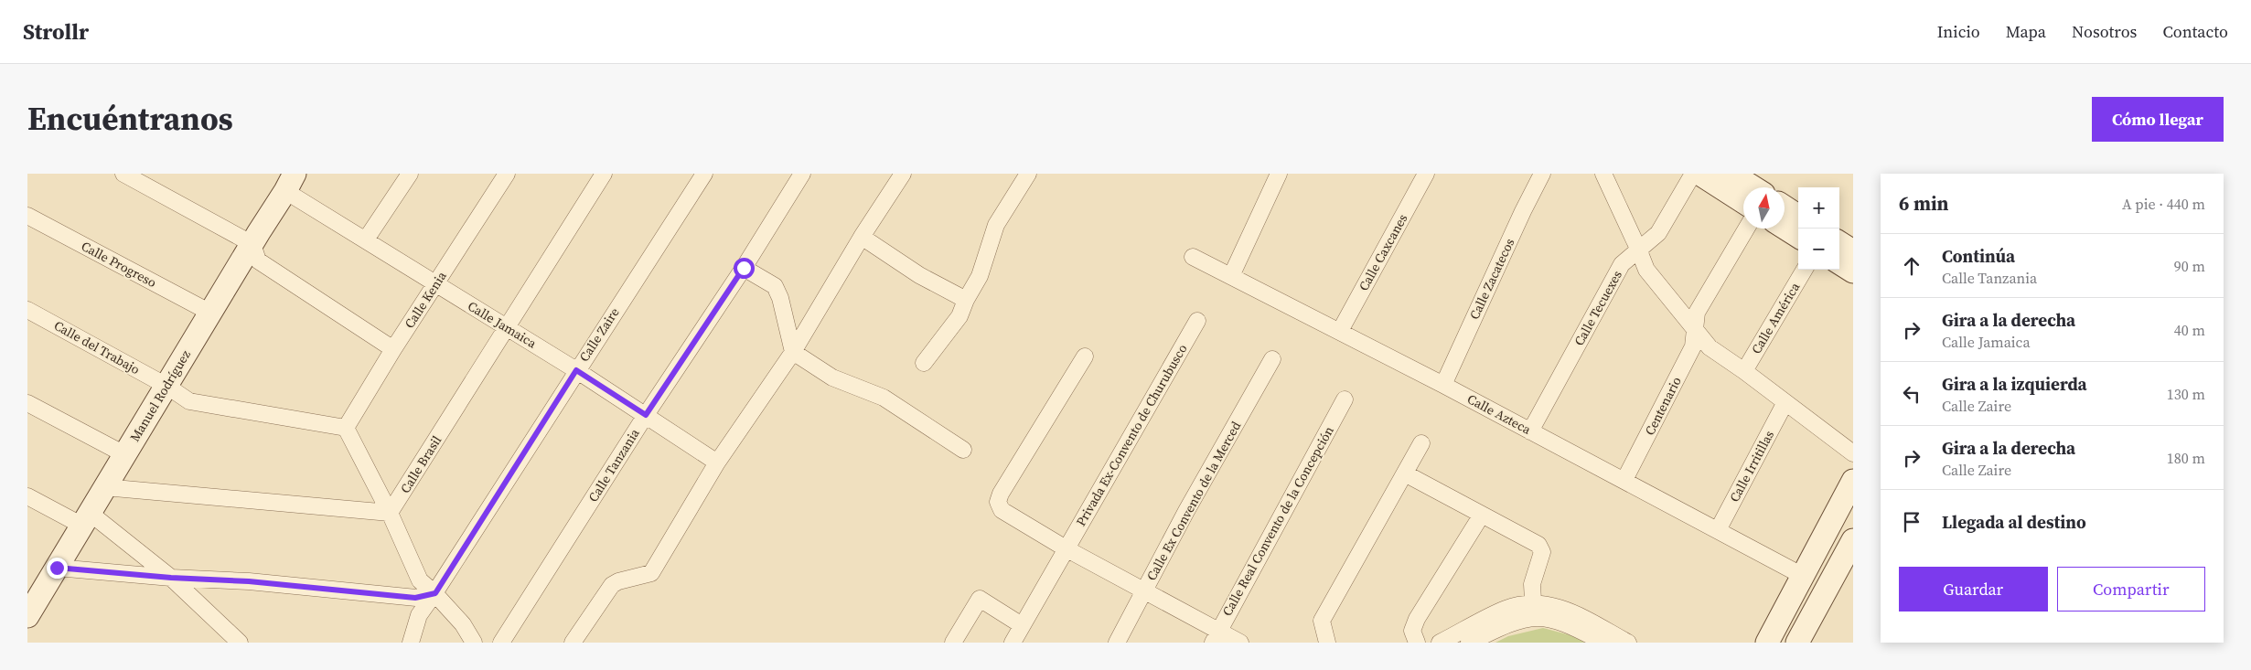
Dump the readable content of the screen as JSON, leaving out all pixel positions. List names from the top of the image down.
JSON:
{
  "streets": {
    "street": [
      "Calle Caxcanes",
      "Calle Progreso",
      "Calle Zacatecos",
      "Calle Kenia",
      "Calle Tecuexes",
      "Calle América",
      "Calle Jamaica",
      "Calle Zaire",
      "Calle del Trabajo",
      "Manuel Rodríguez",
      "Centenario",
      "Calle Azteca",
      "Privada Ex-Convento de Churubusco",
      "Calle Brasil",
      "Calle Tanzania",
      "Calle Irritillas",
      "Calle Ex Convento de la Merced",
      "Calle Real Convento de la Concepción"
    ]
  },
  "crossings": [
    ["Calle Caxcanes", "Calle Azteca"],
    ["Calle Progreso", "Manuel Rodríguez"],
    ["Calle Zacatecos", "Calle Azteca"],
    ["Calle Kenia", "Calle Jamaica"],
    ["Calle Kenia", "Calle del Trabajo"],
    ["Calle Tecuexes", "Calle Azteca"],
    ["Calle Jamaica", "Calle Zaire"],
    ["Calle Jamaica", "Manuel Rodríguez"],
    ["Calle Jamaica", "Calle Brasil"],
    ["Calle Jamaica", "Calle Tanzania"],
    ["Calle del Trabajo", "Manuel Rodríguez"],
    ["Centenario", "Calle Azteca"],
    ["Calle Azteca", "Calle Irritillas"]
  ],
  "north": "top",
  "page": {
    "header": "Strollr",
    "nav": [
      "Inicio",
      "Mapa",
      "Nosotros",
      "Contacto"
    ],
    "title": "Encuéntranos",
    "buttons": [
      "Cómo llegar",
      ["Guardar", "Compartir"]
    ],
    "heading": ["6 min", "A pie · 440 m"],
    "map_buttons": ["+", "−"],
    "list": [
      ["Continúa", "Calle Tanzania", "90 m"],
      ["Gira a la derecha", "Calle Jamaica", "40 m"],
      ["Gira a la izquierda", "Calle Zaire", "130 m"],
      ["Gira a la derecha", "Calle Zaire", "180 m"],
      "Llegada al destino"
    ]
  }
}
